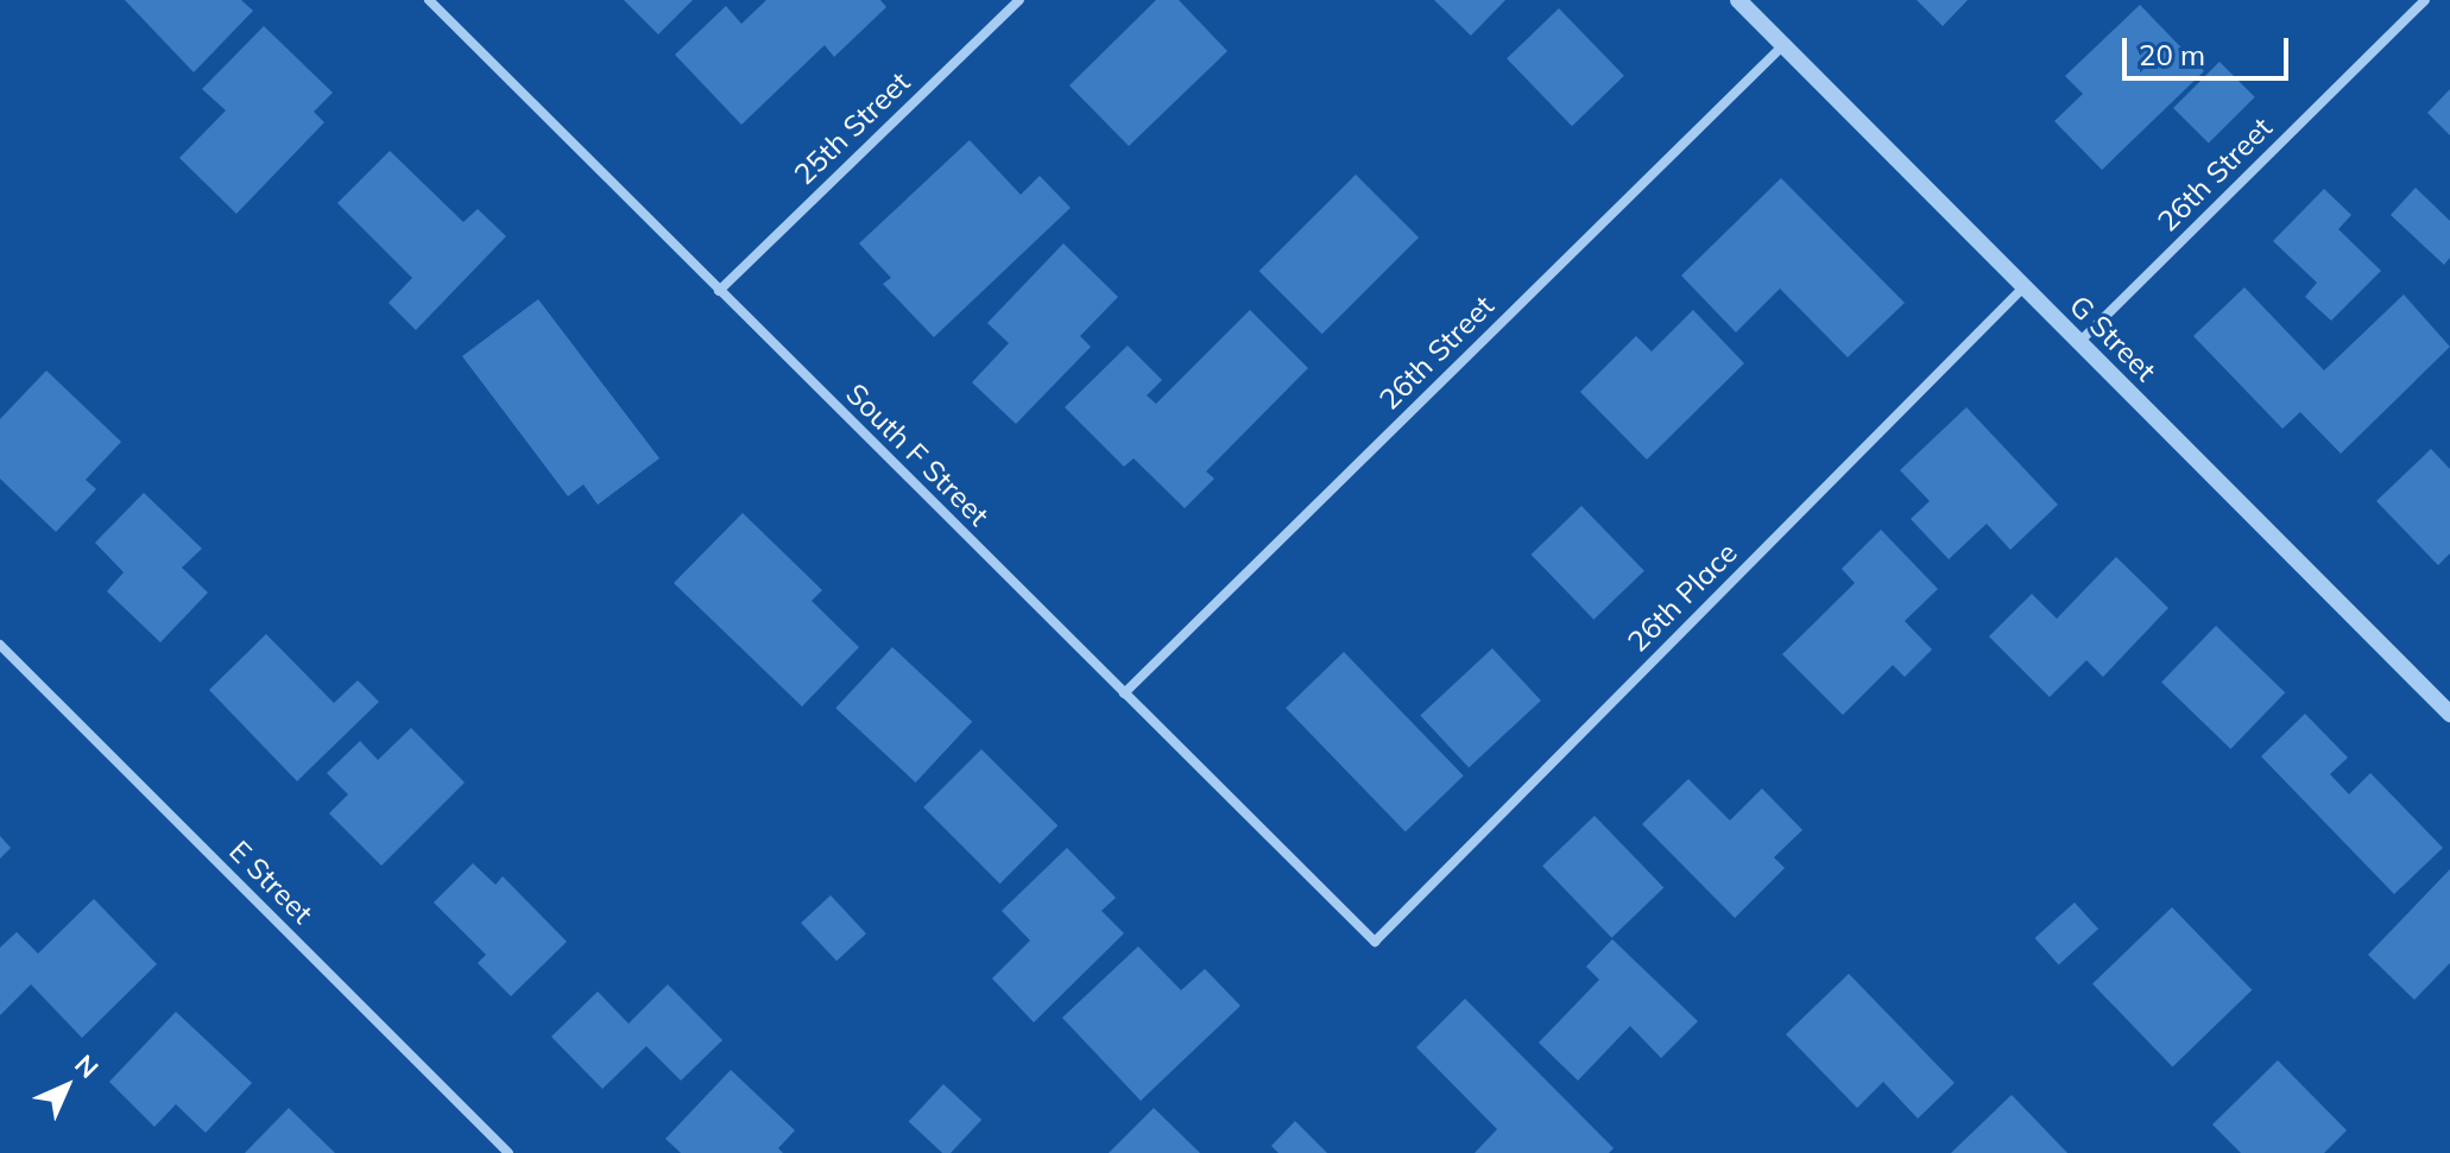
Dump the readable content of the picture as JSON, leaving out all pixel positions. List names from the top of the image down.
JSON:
{
  "streets": {
    "street": [
      "25th Street",
      "26th Street",
      "G Street",
      "South F Street",
      "26th Place",
      "E Street"
    ]
  },
  "crossings": [
    ["25th Street", "South F Street"],
    ["26th Street", "G Street"],
    ["26th Street", "South F Street"],
    ["G Street", "26th Place"],
    ["South F Street", "26th Place"]
  ],
  "scale_bar": "20 m",
  "north": "top right"
}
